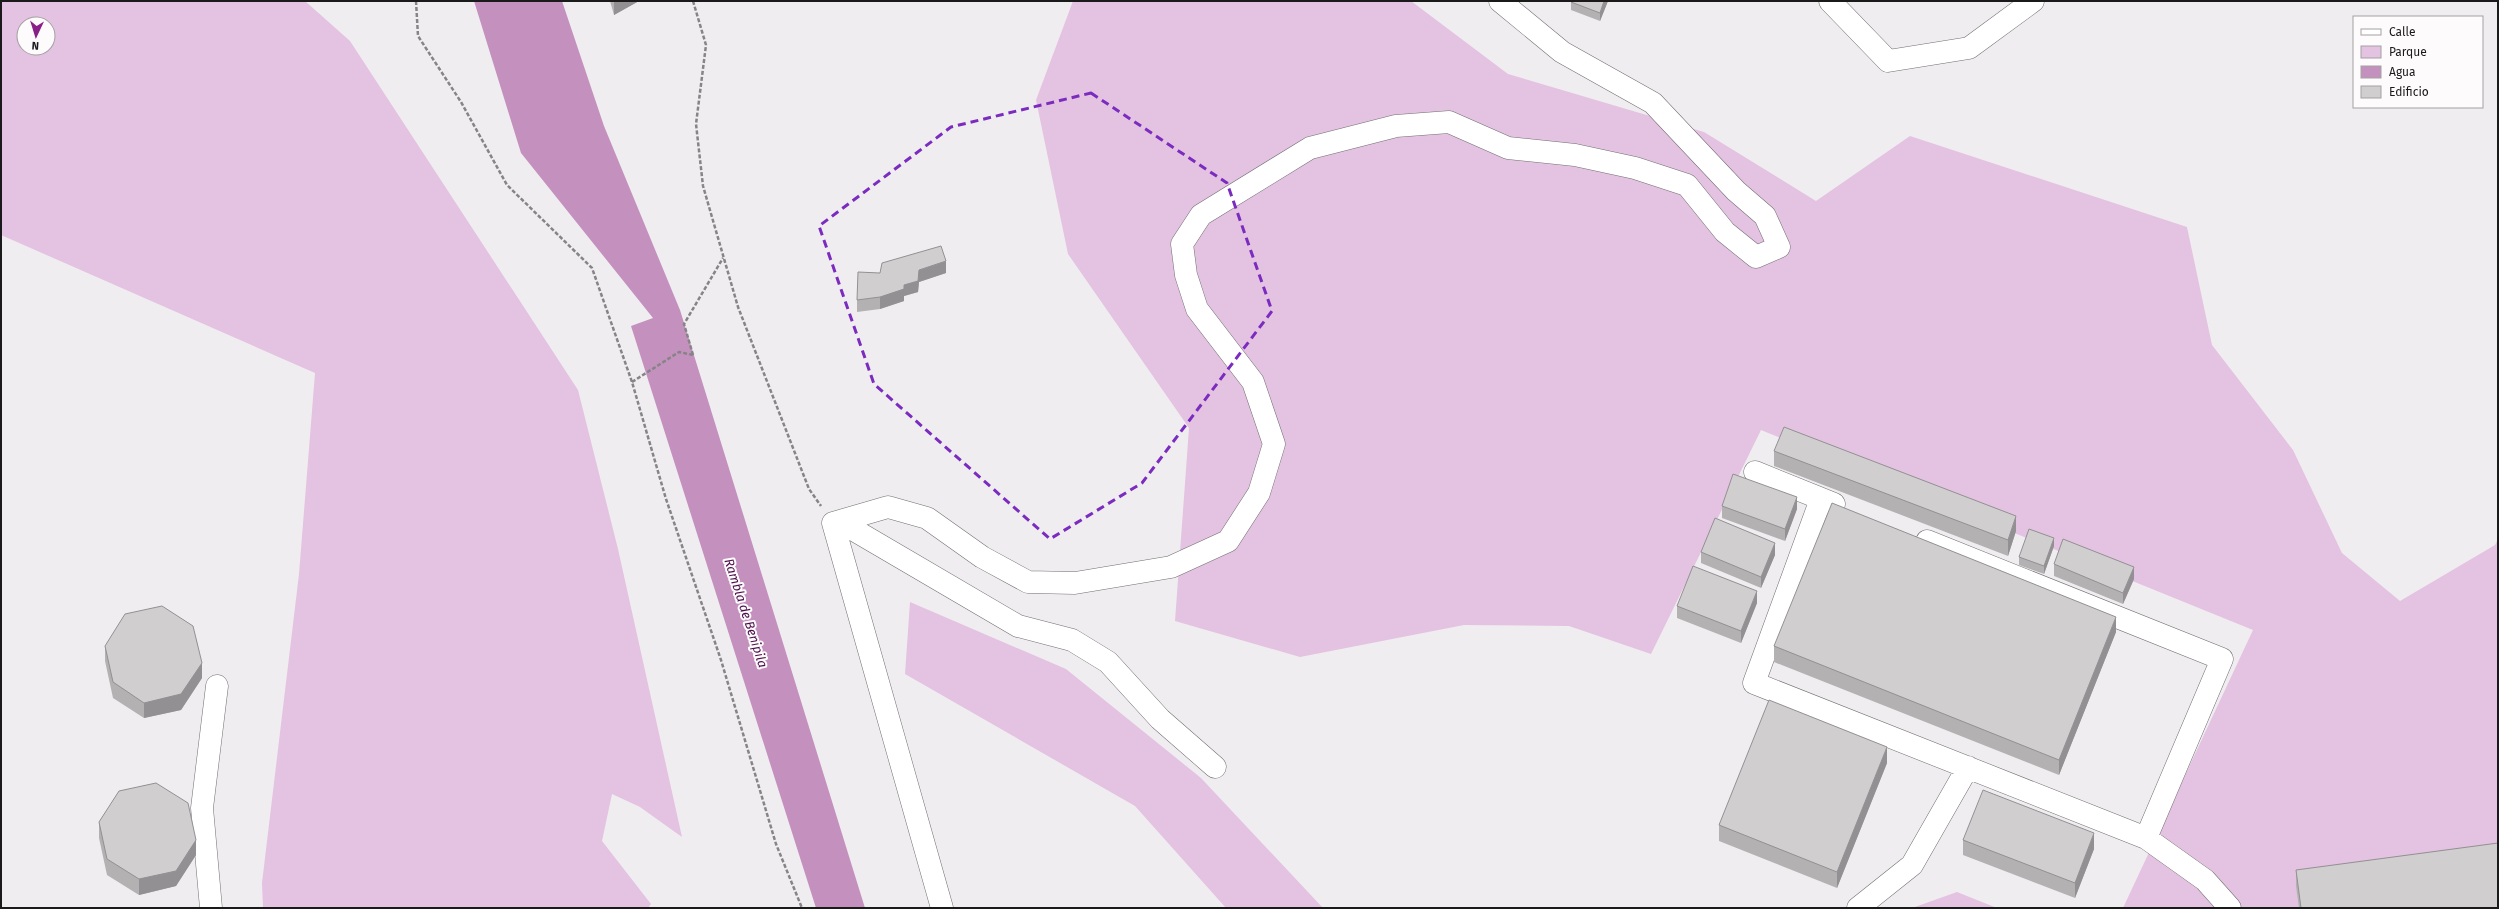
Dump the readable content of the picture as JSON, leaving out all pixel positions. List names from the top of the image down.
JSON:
{
  "water": ["Rambla de Benipila"],
  "legend": [
    "Calle",
    "Parque",
    "Agua",
    "Edificio"
  ],
  "north": "bottom"
}
